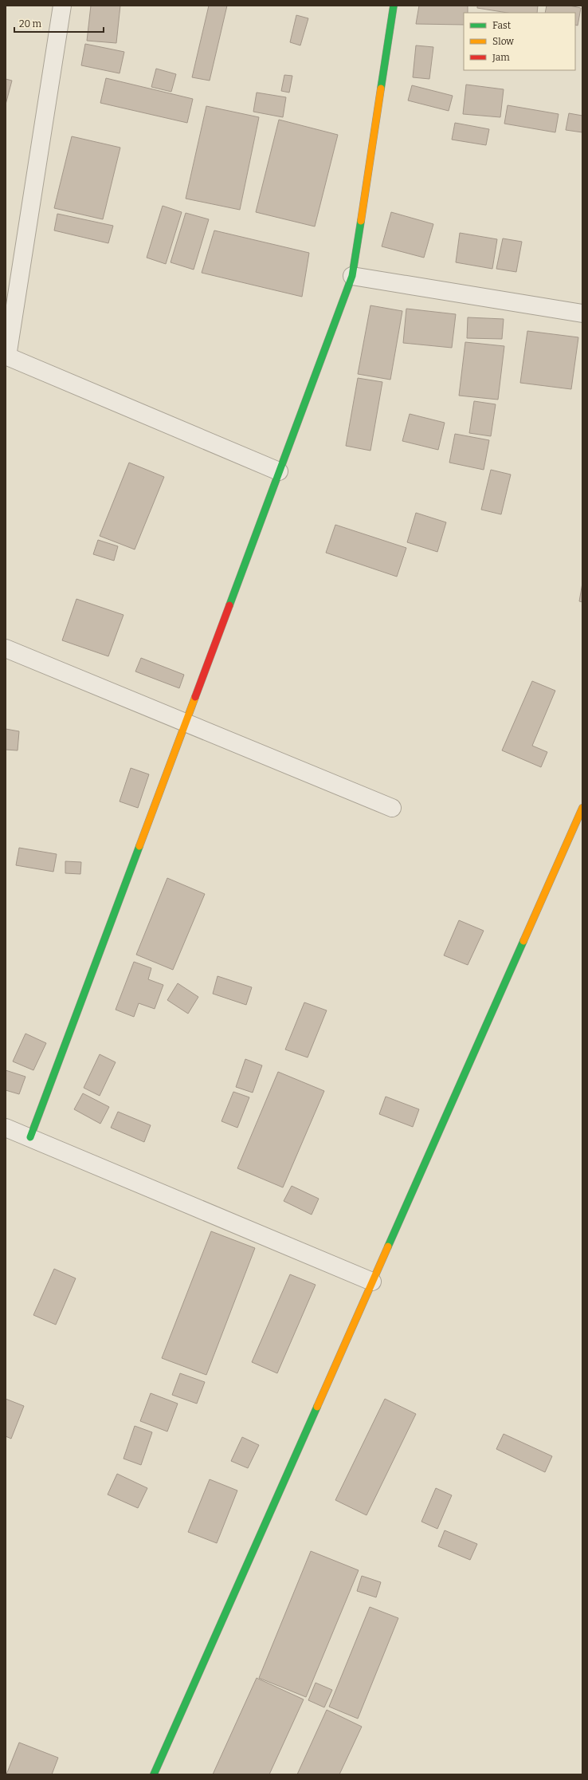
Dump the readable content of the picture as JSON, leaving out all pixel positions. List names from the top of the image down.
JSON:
{
  "legend": ["Fast", "Slow", "Jam"],
  "scale_bar": "20 m"
}
